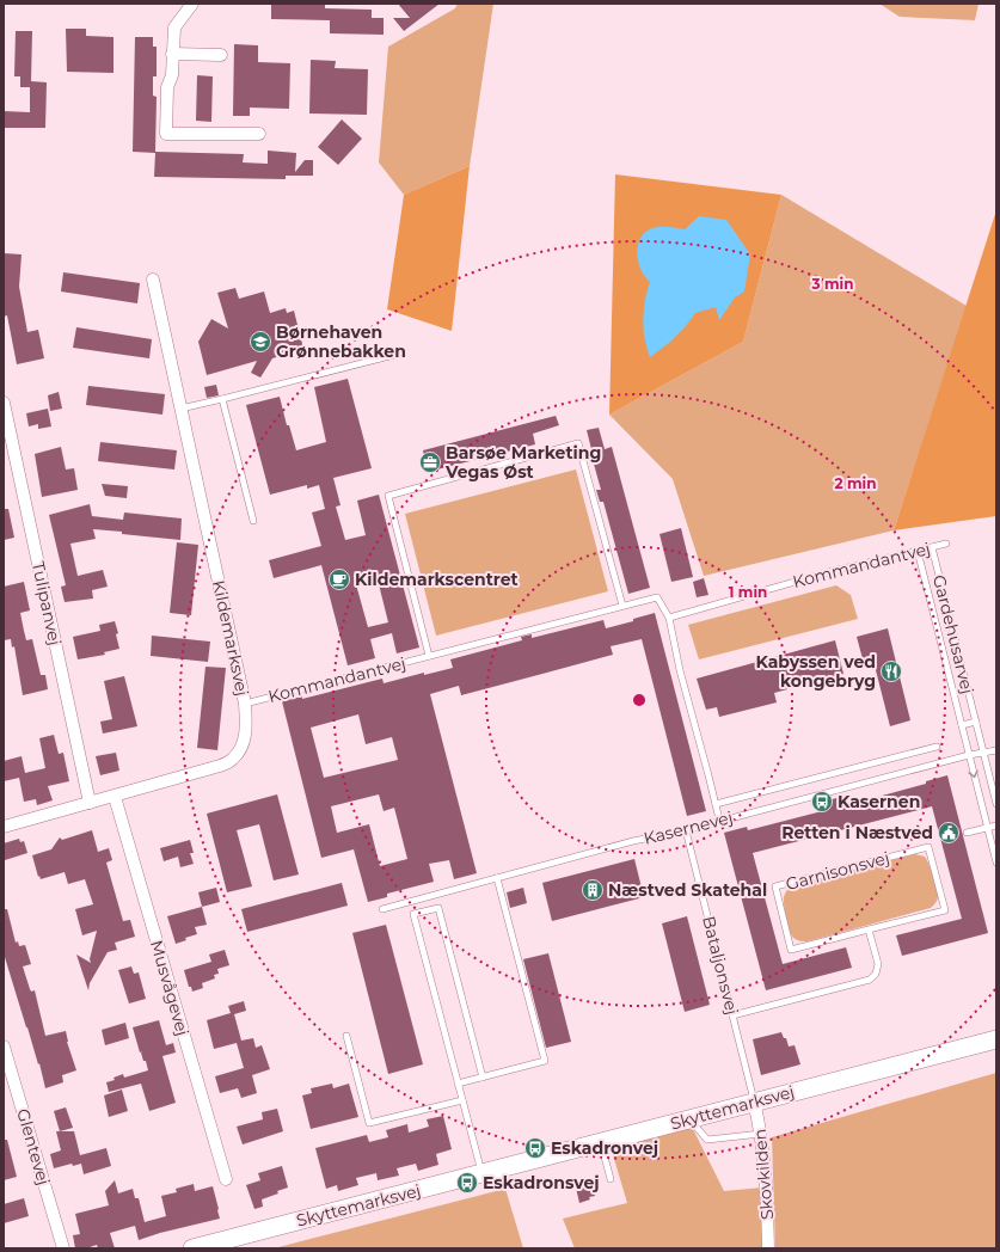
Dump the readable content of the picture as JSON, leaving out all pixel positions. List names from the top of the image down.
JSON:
{
  "streets": {
    "street": [
      "Tulipanvej",
      "Kildemarksvej",
      "Musvågevej",
      "Skyttemarksvej",
      "Glentevej",
      "Skovkilden"
    ],
    "lane": [
      "Kommandantvej",
      "Gardehusarvej",
      "Kasernevej",
      "Garnisonsvej",
      "Bataljonsvej"
    ]
  },
  "crossings": [
    ["Kommandantvej", "Gardehusarvej"],
    ["Kommandantvej", "Kildemarksvej"],
    ["Tulipanvej", "Kildemarksvej"],
    ["Gardehusarvej", "Kasernevej"],
    ["Kildemarksvej", "Musvågevej"],
    ["Kasernevej", "Bataljonsvej"],
    ["Bataljonsvej", "Skyttemarksvej"],
    ["Bataljonsvej", "Skovkilden"],
    ["Skyttemarksvej", "Skovkilden"]
  ],
  "places": {
    "school or university": ["Børnehaven Grønnebakken"],
    "office": ["Barsøe Marketing Vegas Øst"],
    "cafe": ["Kildemarkscentret"],
    "restaurant": ["Kabyssen ved kongebryg"],
    "bus stop": ["Kasernen", "Eskadronvej", "Eskadronsvej"],
    "public building": ["Retten i Næstved"],
    "building": ["Næstved Skatehal"]
  },
  "rings": ["3 min", "2 min", "1 min"]
}
